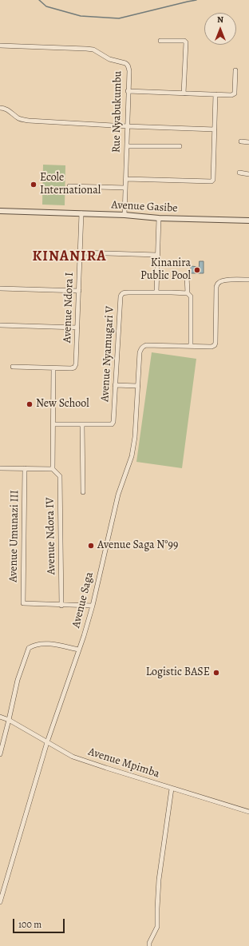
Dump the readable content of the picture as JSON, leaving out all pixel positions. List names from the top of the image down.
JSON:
{
  "streets": {
    "street": [
      "Rue Nyabukumbu",
      "Avenue Gasibe",
      "Avenue Ndora I",
      "Avenue Nyamugari V",
      "Avenue Umunazi III",
      "Avenue Ndora IV",
      "Avenue Saga",
      "Avenue Mpimba"
    ]
  },
  "crossings": [
    ["Rue Nyabukumbu", "Avenue Gasibe"],
    ["Avenue Gasibe", "Avenue Ndora I"],
    ["Avenue Umunazi III", "Avenue Ndora IV"],
    ["Avenue Saga", "Avenue Mpimba"]
  ],
  "districts": ["KINANIRA"],
  "places": [
    "Ecole International",
    "Kinanira Public Pool",
    "New School",
    "Avenue Saga N°99",
    "Logistic BASE"
  ],
  "scale_bar": "100 m",
  "north": "top"
}
